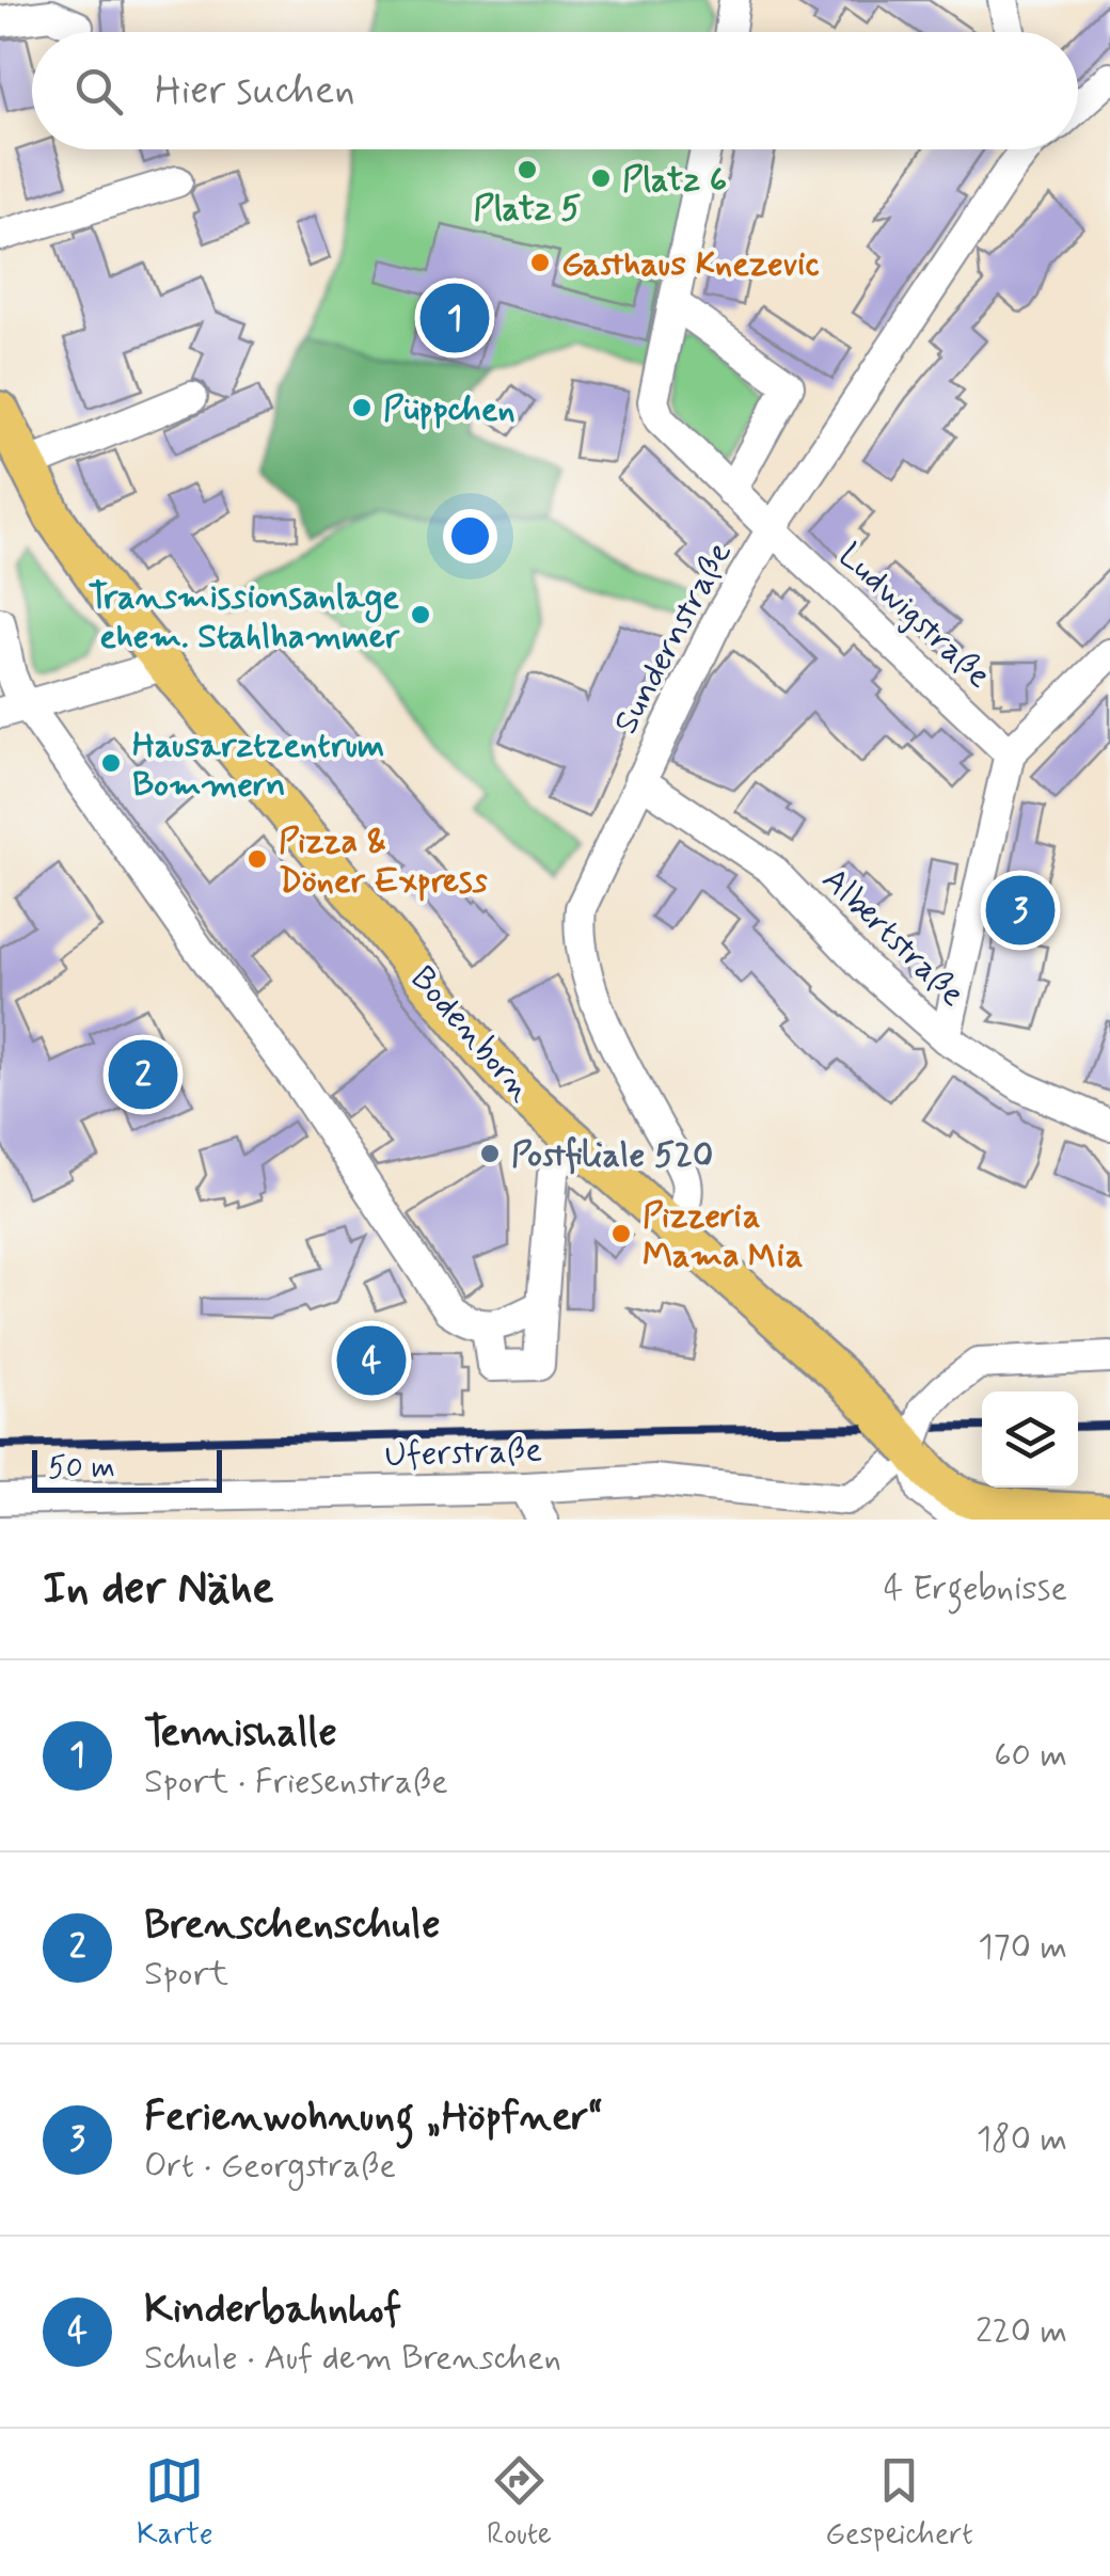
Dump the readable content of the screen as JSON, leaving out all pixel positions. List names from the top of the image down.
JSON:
{
  "streets": {
    "main road": ["Bodenborn"],
    "street": [
      "Ludwigstraße",
      "Sundernstraße",
      "Albertstraße",
      "Uferstraße"
    ]
  },
  "crossings": [
    ["Ludwigstraße", "Sundernstraße"],
    ["Sundernstraße", "Albertstraße"],
    ["Sundernstraße", "Bodenborn"],
    ["Bodenborn", "Uferstraße"]
  ],
  "places": [
    "Platz 5",
    "Platz 6",
    "Gasthaus Knezevic",
    "Püppchen",
    "Transmissionsanlage ehem. Stahlhammer",
    "Hausarztzentrum Bommern",
    "Pizza & Döner Express",
    "Postfiliale 520",
    "Pizzeria Mama Mia"
  ],
  "scale_bar": "50 m",
  "page": {
    "search": "Hier suchen",
    "pins": [
      "1",
      "3",
      "2",
      "4"
    ],
    "scale": "50 m",
    "heading": ["In der Nähe", "4 Ergebnisse"],
    "list": [
      {
        "mark": "1",
        "name": "Tennishalle",
        "note": "Sport · Friesenstraße",
        "value": "60 m"
      },
      {
        "mark": "2",
        "name": "Brenschenschule",
        "note": "Sport",
        "value": "170 m"
      },
      {
        "mark": "3",
        "name": "Ferienwohnung „Höpfner“",
        "note": "Ort · Georgstraße",
        "value": "180 m"
      },
      {
        "mark": "4",
        "name": "Kinderbahnhof",
        "note": "Schule · Auf dem Brenschen",
        "value": "220 m"
      }
    ],
    "nav": ["Karte", "Route", "Gespeichert"]
  }
}
